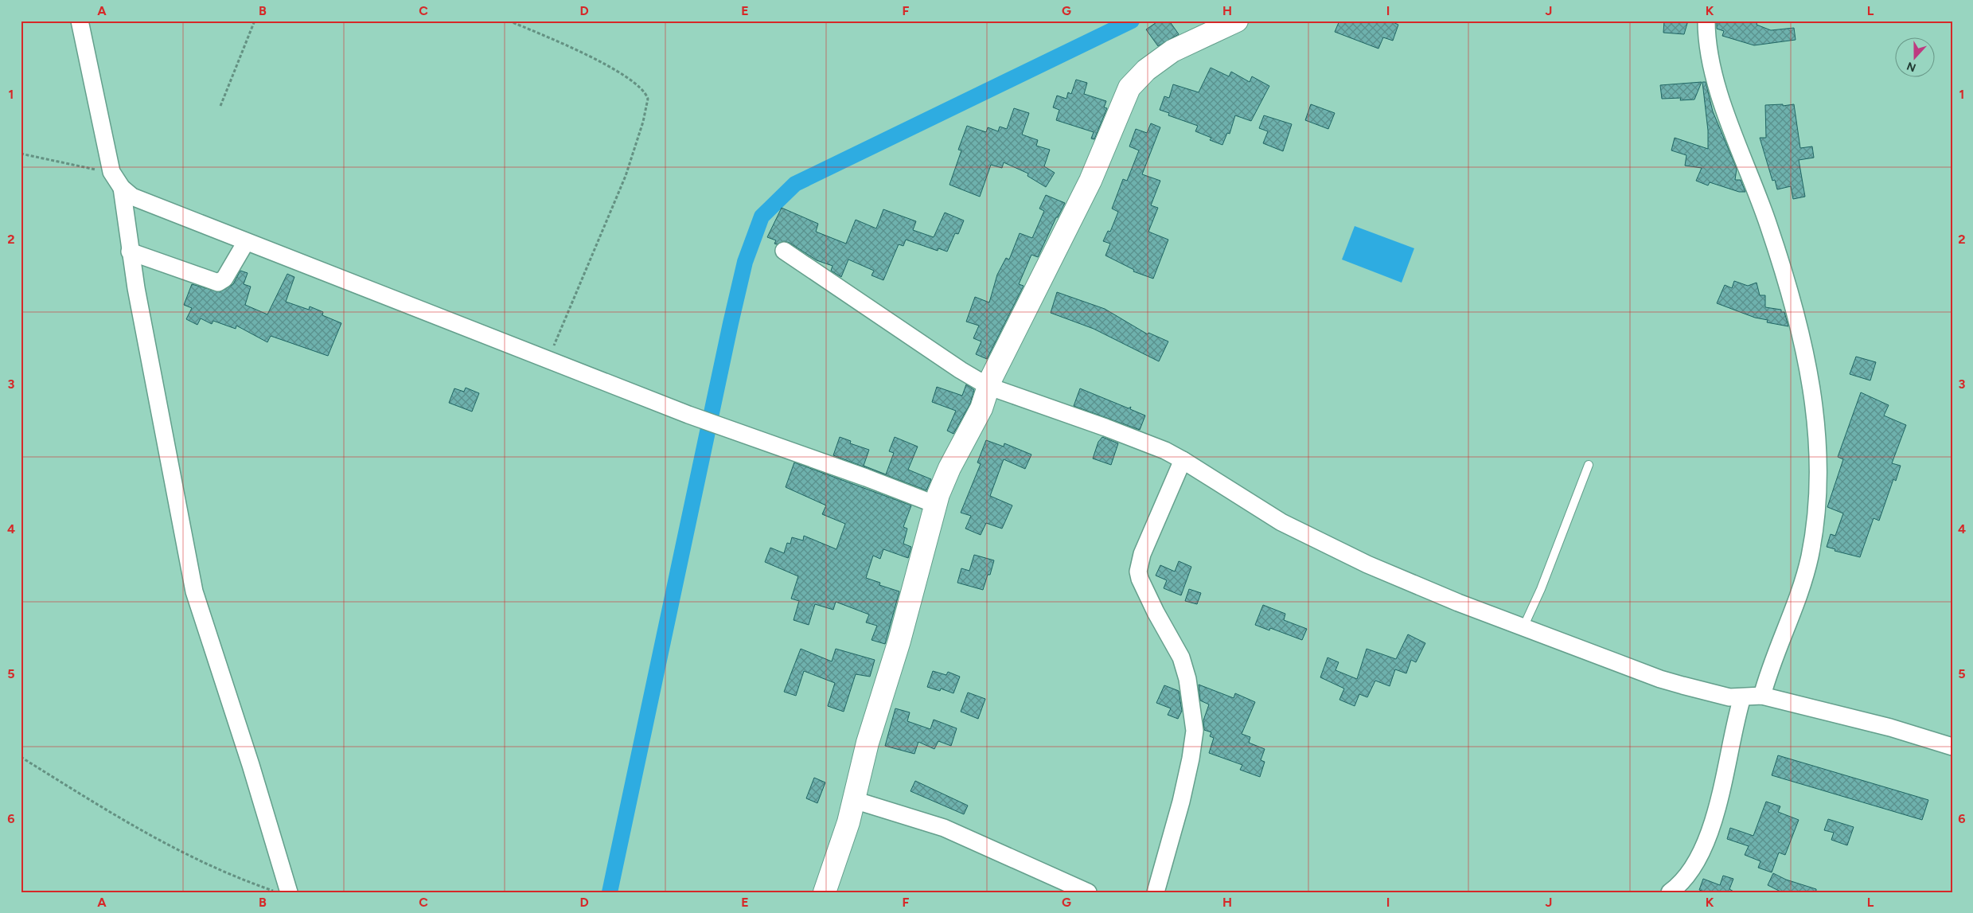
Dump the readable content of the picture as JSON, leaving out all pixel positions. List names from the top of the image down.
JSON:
{
  "north": "bottom",
  "grid": {
    "columns": [
      "A",
      "B",
      "C",
      "D",
      "E",
      "F",
      "G",
      "H",
      "I",
      "J",
      "K",
      "L"
    ],
    "rows": [
      "1",
      "2",
      "3",
      "4",
      "5",
      "6"
    ]
  }
}
